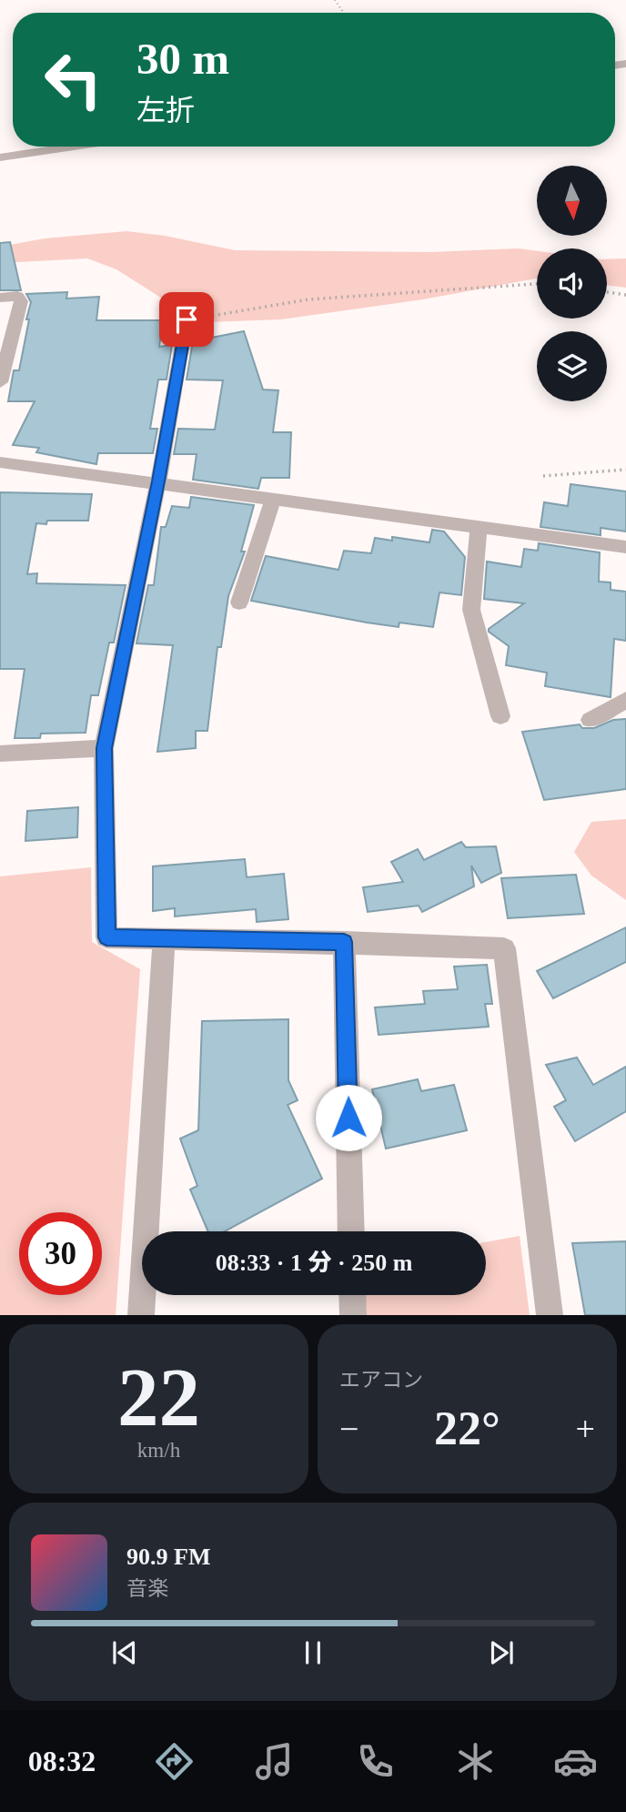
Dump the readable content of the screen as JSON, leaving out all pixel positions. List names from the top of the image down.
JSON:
{
  "north": "bottom",
  "page": {
    "turn": ["30 m", "左折"],
    "limit": "30",
    "trip": "08:33 · 1 分 · 250 m",
    "tile": [
      ["22", "km/h"],
      "エアコン"
    ],
    "heat": ["−", "22°", "+"],
    "song": ["90.9 FM", "音楽"],
    "tabs": "08:32"
  }
}
